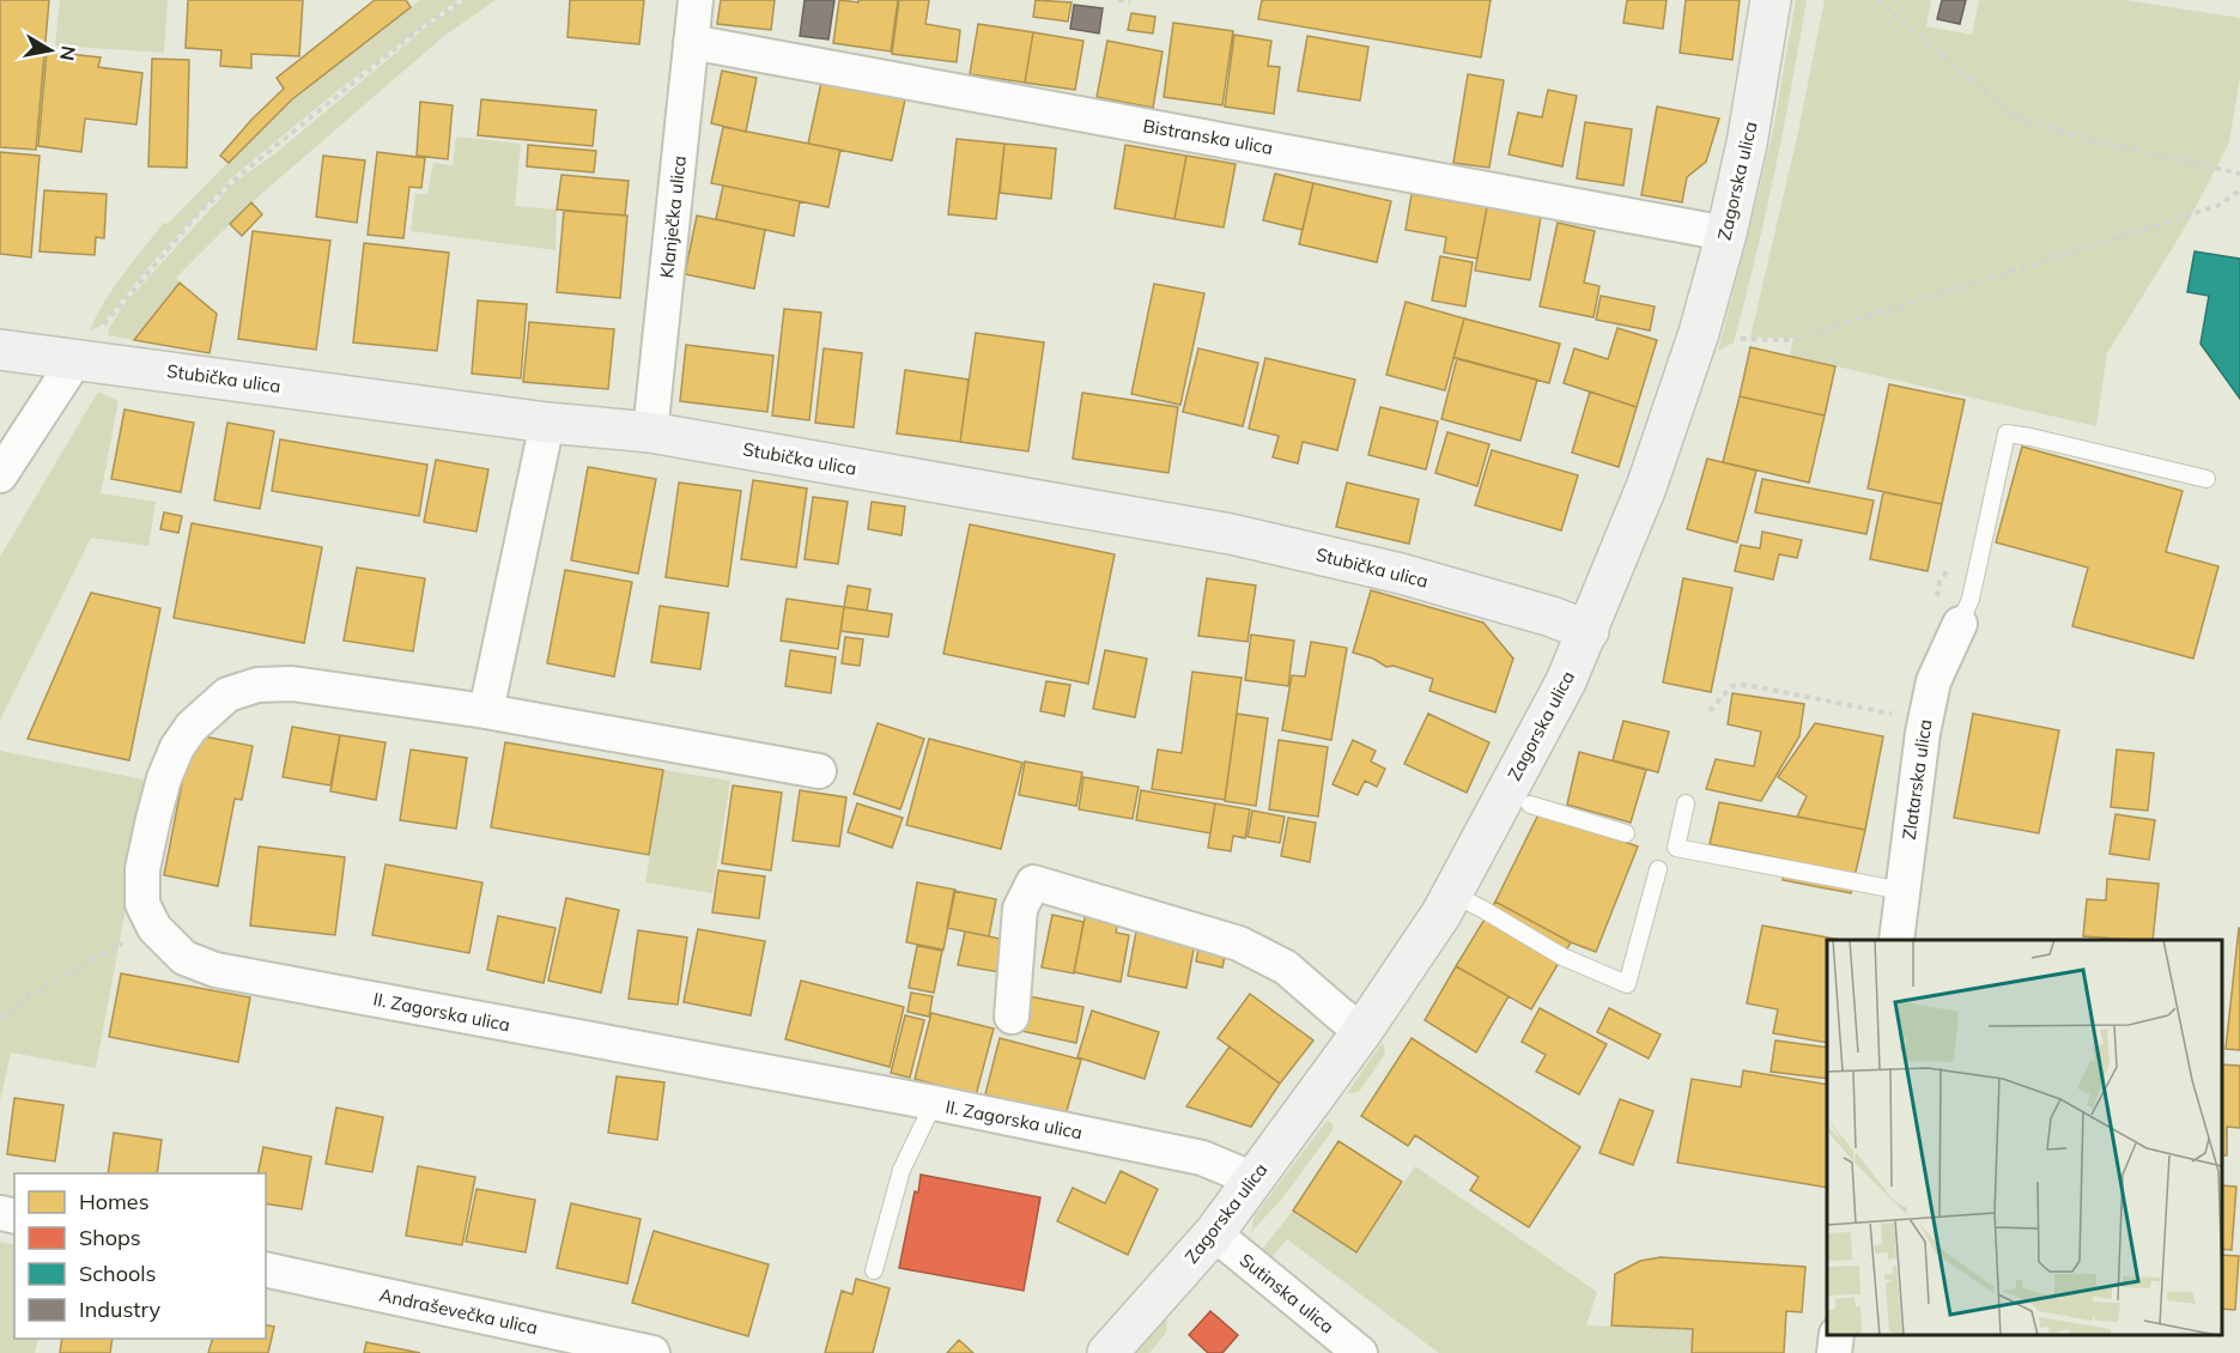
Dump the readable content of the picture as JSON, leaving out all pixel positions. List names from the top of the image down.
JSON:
{
  "streets": {
    "street": [
      "Bistranska ulica",
      "Zagorska ulica",
      "Klanječka ulica",
      "Stubička ulica",
      "Zlatarska ulica",
      "II. Zagorska ulica",
      "Sutinska ulica",
      "Andraševečka ulica"
    ]
  },
  "crossings": [
    ["Bistranska ulica", "Zagorska ulica"],
    ["Bistranska ulica", "Klanječka ulica"],
    ["Zagorska ulica", "Stubička ulica"],
    ["Zagorska ulica", "II. Zagorska ulica"],
    ["Zagorska ulica", "Sutinska ulica"],
    ["Klanječka ulica", "Stubička ulica"]
  ],
  "legend": [
    "Homes",
    "Shops",
    "Schools",
    "Industry"
  ],
  "north": "right"
}
